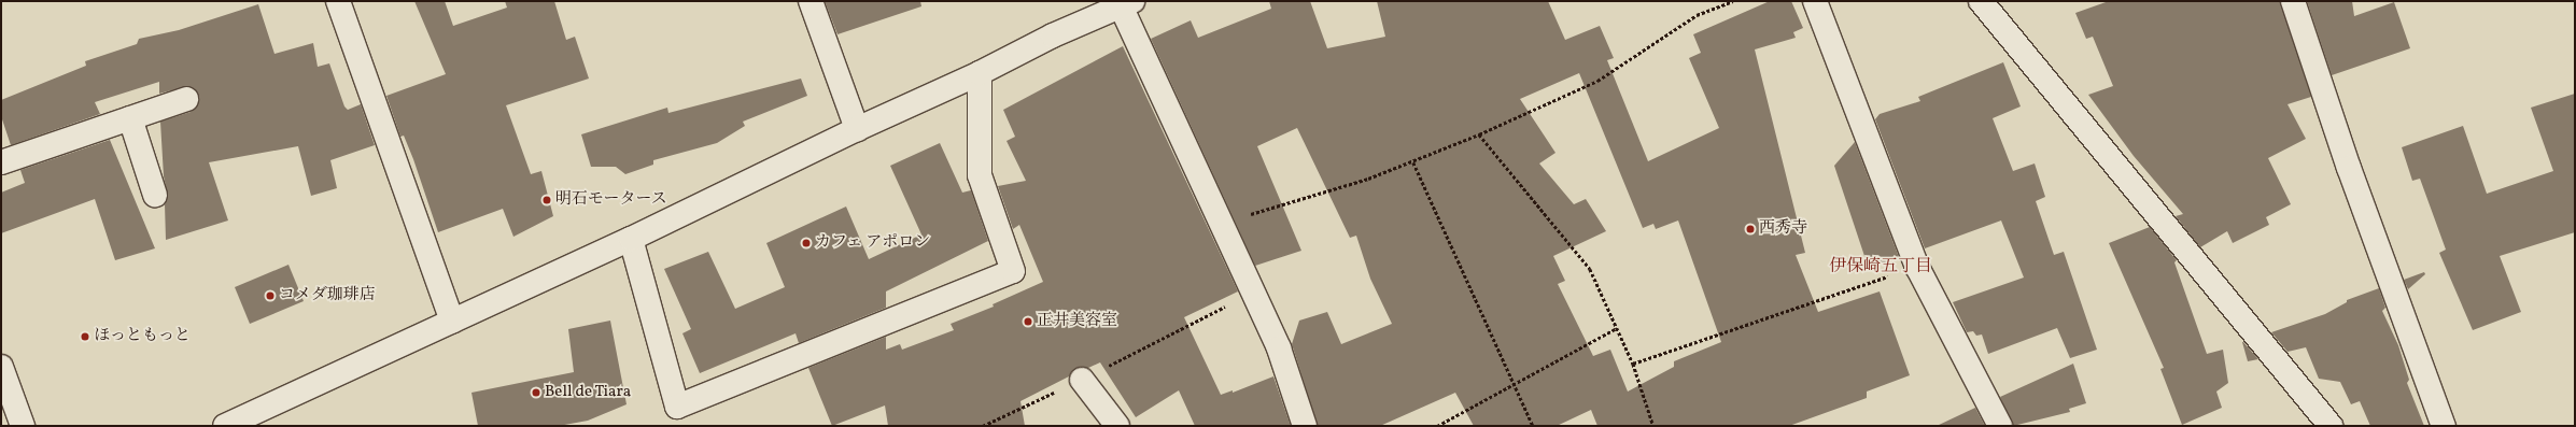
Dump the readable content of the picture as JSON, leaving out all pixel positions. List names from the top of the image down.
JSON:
{
  "districts": ["伊保崎五丁目"],
  "places": [
    "明石モータース",
    "西秀寺",
    "カフェ アポロン",
    "コメダ珈琲店",
    "正井美容室",
    "ほっともっと",
    "Bell de Tiara"
  ]
}
